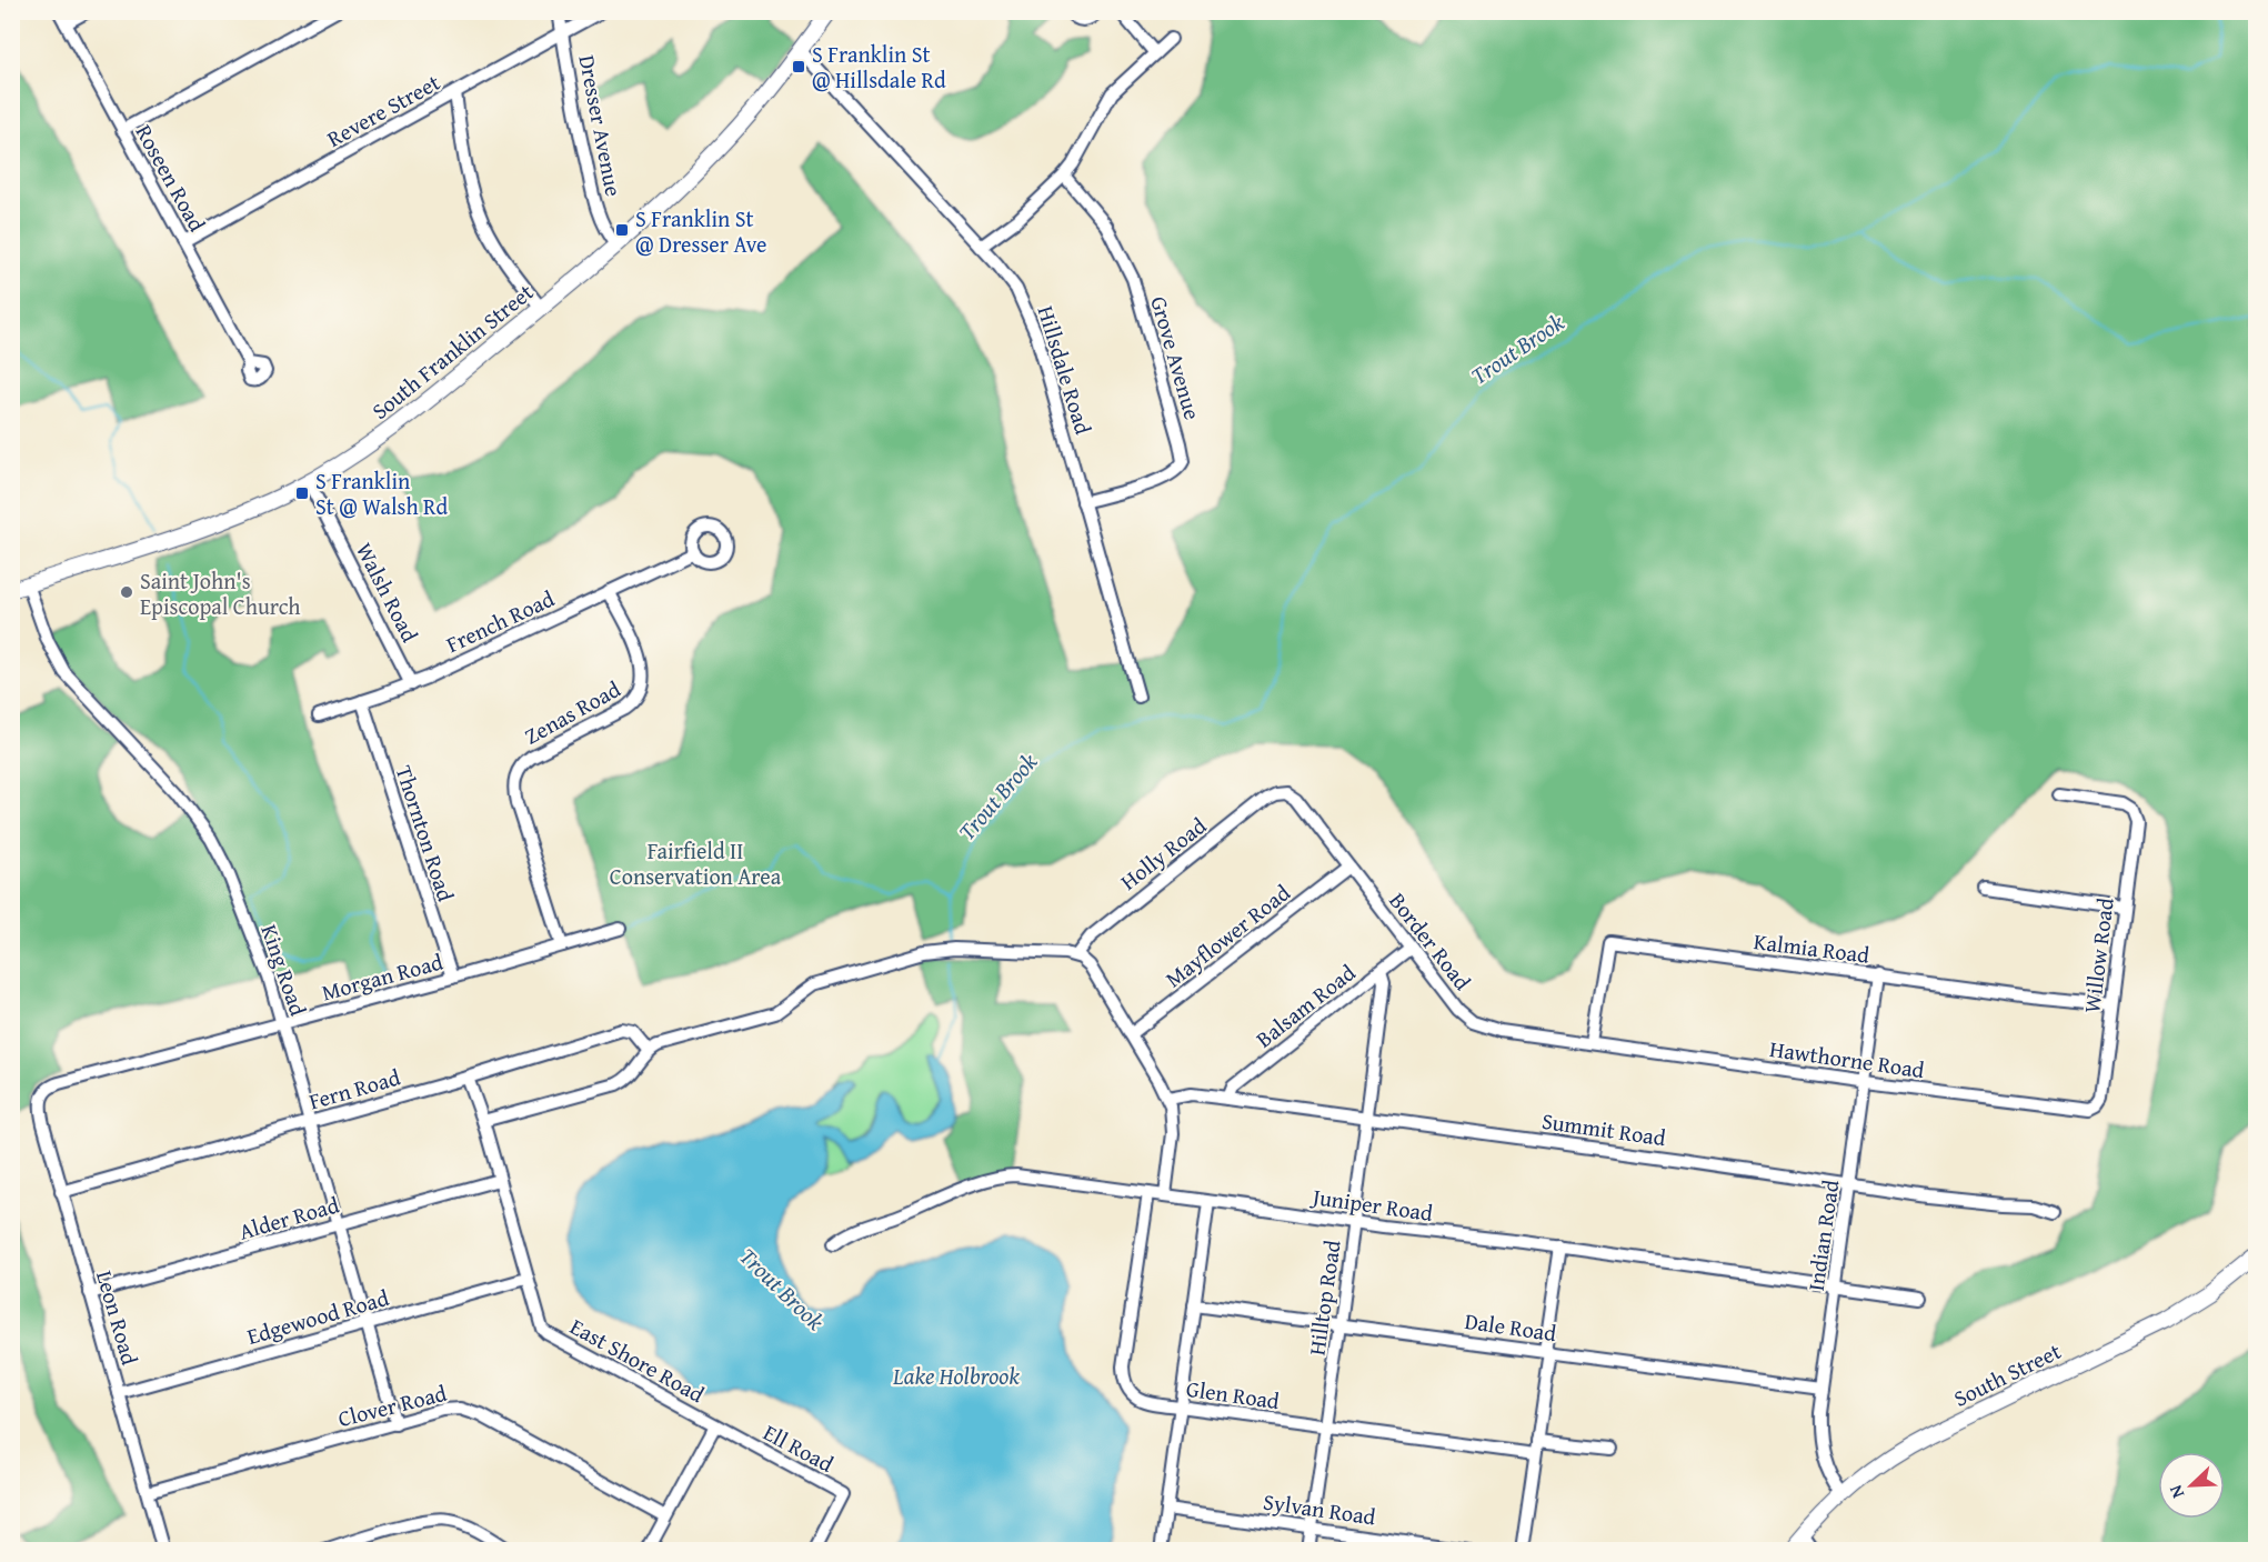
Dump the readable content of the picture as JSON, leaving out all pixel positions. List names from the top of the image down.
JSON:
{
  "streets": {
    "main road": ["South Franklin Street", "South Street"],
    "street": [
      "Revere Street",
      "Dresser Avenue",
      "Roseen Road",
      "Grove Avenue",
      "Hillsdale Road",
      "Walsh Road",
      "French Road",
      "Zenas Road",
      "Thornton Road",
      "Holly Road",
      "Mayflower Road",
      "Border Road",
      "Kalmia Road",
      "Willow Road",
      "King Road",
      "Morgan Road",
      "Balsam Road",
      "Hawthorne Road",
      "Fern Road",
      "Summit Road",
      "Juniper Road",
      "Alder Road",
      "Indian Road",
      "Hilltop Road",
      "Edgewood Road",
      "Leon Road",
      "Dale Road",
      "East Shore Road",
      "Glen Road",
      "Clover Road",
      "Ell Road",
      "Sylvan Road"
    ]
  },
  "crossings": [
    ["Revere Street", "Dresser Avenue"],
    ["Revere Street", "Roseen Road"],
    ["Dresser Avenue", "South Franklin Street"],
    ["South Franklin Street", "Hillsdale Road"],
    ["South Franklin Street", "Walsh Road"],
    ["South Franklin Street", "King Road"],
    ["Grove Avenue", "Hillsdale Road"],
    ["Walsh Road", "French Road"],
    ["French Road", "Zenas Road"],
    ["French Road", "Thornton Road"],
    ["Zenas Road", "Morgan Road"],
    ["Thornton Road", "Morgan Road"],
    ["Holly Road", "Border Road"],
    ["Mayflower Road", "Border Road"],
    ["Border Road", "Kalmia Road"],
    ["Border Road", "Balsam Road"],
    ["Border Road", "Hawthorne Road"],
    ["Kalmia Road", "Willow Road"],
    ["Kalmia Road", "Hawthorne Road"],
    ["Kalmia Road", "Indian Road"],
    ["Willow Road", "Hawthorne Road"],
    ["King Road", "Morgan Road"],
    ["King Road", "Fern Road"],
    ["King Road", "Alder Road"],
    ["King Road", "Edgewood Road"],
    ["King Road", "Clover Road"],
    ["Morgan Road", "Leon Road"],
    ["Balsam Road", "Summit Road"],
    ["Balsam Road", "Hilltop Road"],
    ["Hawthorne Road", "Indian Road"],
    ["Fern Road", "Leon Road"],
    ["Fern Road", "East Shore Road"],
    ["Summit Road", "Indian Road"],
    ["Summit Road", "Hilltop Road"],
    ["Juniper Road", "Indian Road"],
    ["Juniper Road", "Hilltop Road"],
    ["Juniper Road", "Glen Road"],
    ["Alder Road", "Leon Road"],
    ["Alder Road", "East Shore Road"],
    ["Indian Road", "Dale Road"],
    ["Indian Road", "South Street"],
    ["Hilltop Road", "Dale Road"],
    ["Hilltop Road", "Glen Road"],
    ["Hilltop Road", "Sylvan Road"],
    ["Edgewood Road", "Leon Road"],
    ["Edgewood Road", "East Shore Road"],
    ["Leon Road", "Clover Road"],
    ["East Shore Road", "Clover Road"],
    ["East Shore Road", "Ell Road"]
  ],
  "water": ["Trout Brook", "Lake Holbrook"],
  "parks": ["Fairfield II Conservation Area"],
  "places": {
    "transit": ["S Franklin St @ Hillsdale Rd", "S Franklin St @ Dresser Ave", "S Franklin St @ Walsh Rd"],
    "other": ["Saint John's Episcopal Church"]
  },
  "north": "bottom left"
}
